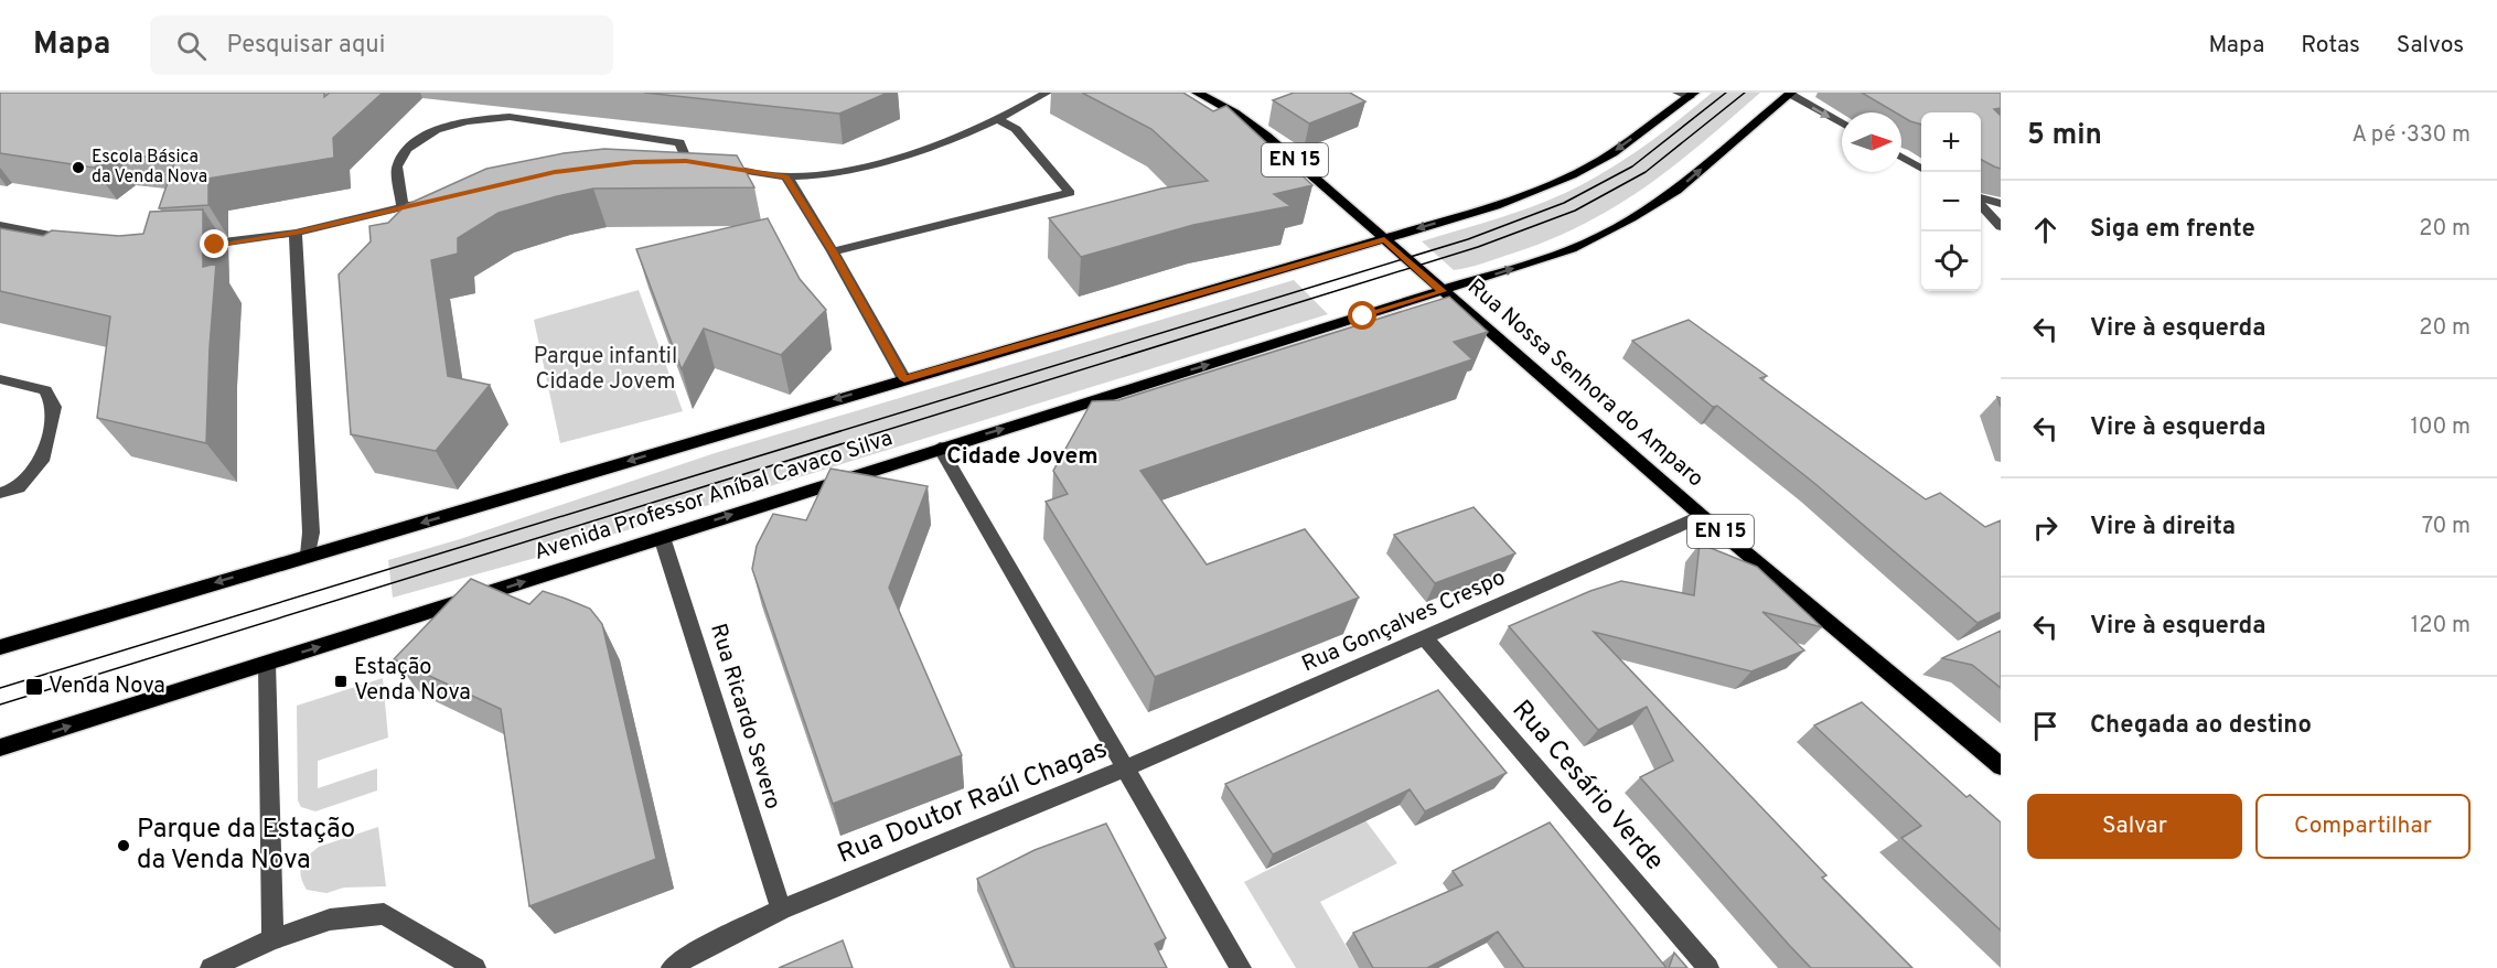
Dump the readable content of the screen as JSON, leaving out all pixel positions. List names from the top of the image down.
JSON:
{
  "streets": {
    "main road": ["EN 15", "Rua Nossa Senhora do Amparo", "Avenida Professor Aníbal Cavaco Silva"],
    "street": [
      "Rua Gonçalves Crespo",
      "Rua Ricardo Severo",
      "Rua Cesário Verde",
      "Rua Doutor Raúl Chagas"
    ]
  },
  "crossings": [
    ["Rua Nossa Senhora do Amparo", "Avenida Professor Aníbal Cavaco Silva"],
    ["Rua Nossa Senhora do Amparo", "Rua Gonçalves Crespo"],
    ["Avenida Professor Aníbal Cavaco Silva", "Rua Ricardo Severo"],
    ["Rua Gonçalves Crespo", "Rua Cesário Verde"],
    ["Rua Gonçalves Crespo", "Rua Doutor Raúl Chagas"],
    ["Rua Ricardo Severo", "Rua Doutor Raúl Chagas"]
  ],
  "districts": ["Cidade Jovem"],
  "parks": ["Parque infantil Cidade Jovem"],
  "places": {
    "other": ["Escola Básica da Venda Nova", "Parque da Estação da Venda Nova"],
    "transit": ["Estação Venda Nova", "Venda Nova"]
  },
  "north": "right",
  "page": {
    "header": "Mapa",
    "search": "Pesquisar aqui",
    "nav": ["Mapa", "Rotas", "Salvos"],
    "heading": ["5 min", "A pé · 330 m"],
    "map_buttons": ["+", "−"],
    "list": [
      ["Siga em frente", "20 m"],
      ["Vire à esquerda", "20 m"],
      ["Vire à esquerda", "100 m"],
      ["Vire à direita", "70 m"],
      ["Vire à esquerda", "120 m"],
      "Chegada ao destino"
    ],
    "buttons": ["Salvar", "Compartilhar"]
  }
}
